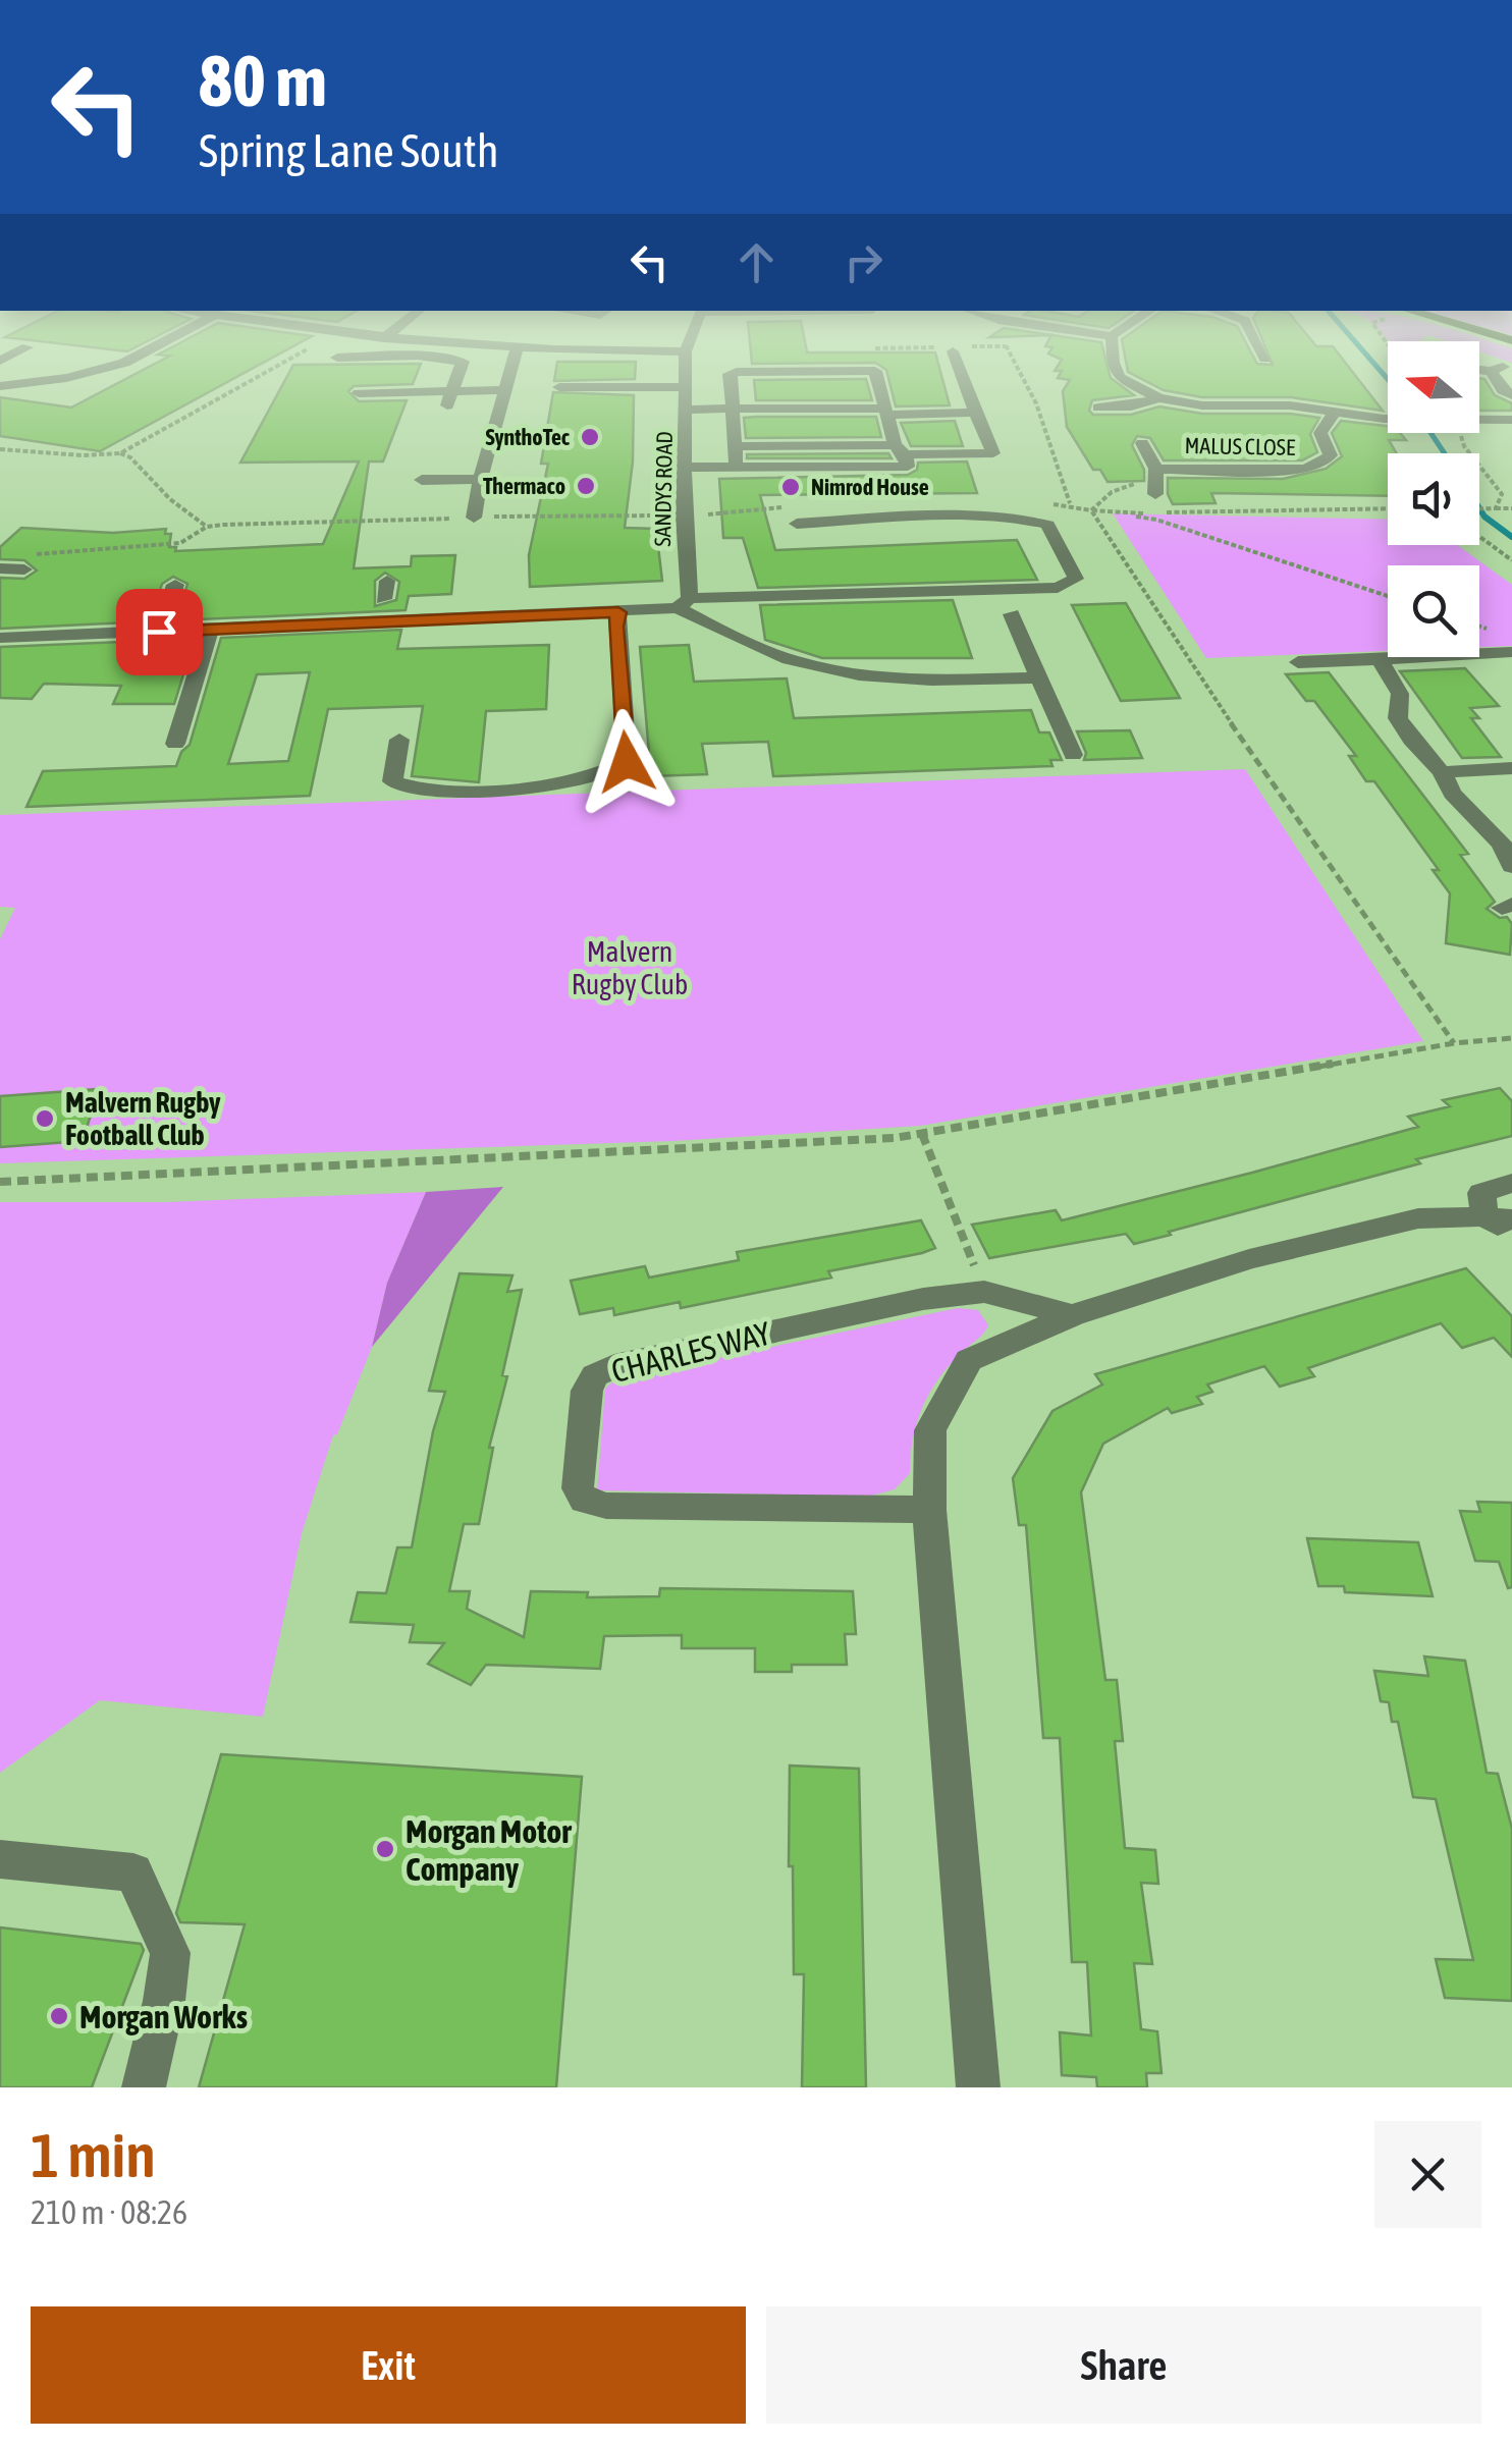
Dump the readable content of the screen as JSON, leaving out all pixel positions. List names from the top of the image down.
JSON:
{
  "streets": {
    "street": ["MALUS CLOSE", "SANDYS ROAD", "CHARLES WAY"]
  },
  "parks": ["Malvern Rugby Club"],
  "places": [
    "SynthoTec",
    "Thermaco",
    "Nimrod House",
    "Malvern Rugby Football Club",
    "Morgan Motor Company",
    "Morgan Works"
  ],
  "north": "left",
  "page": {
    "turn": ["80 m", "Spring Lane South"],
    "heading": ["1 min", "210 m · 08:26"],
    "buttons": ["Exit", "Share"]
  }
}
